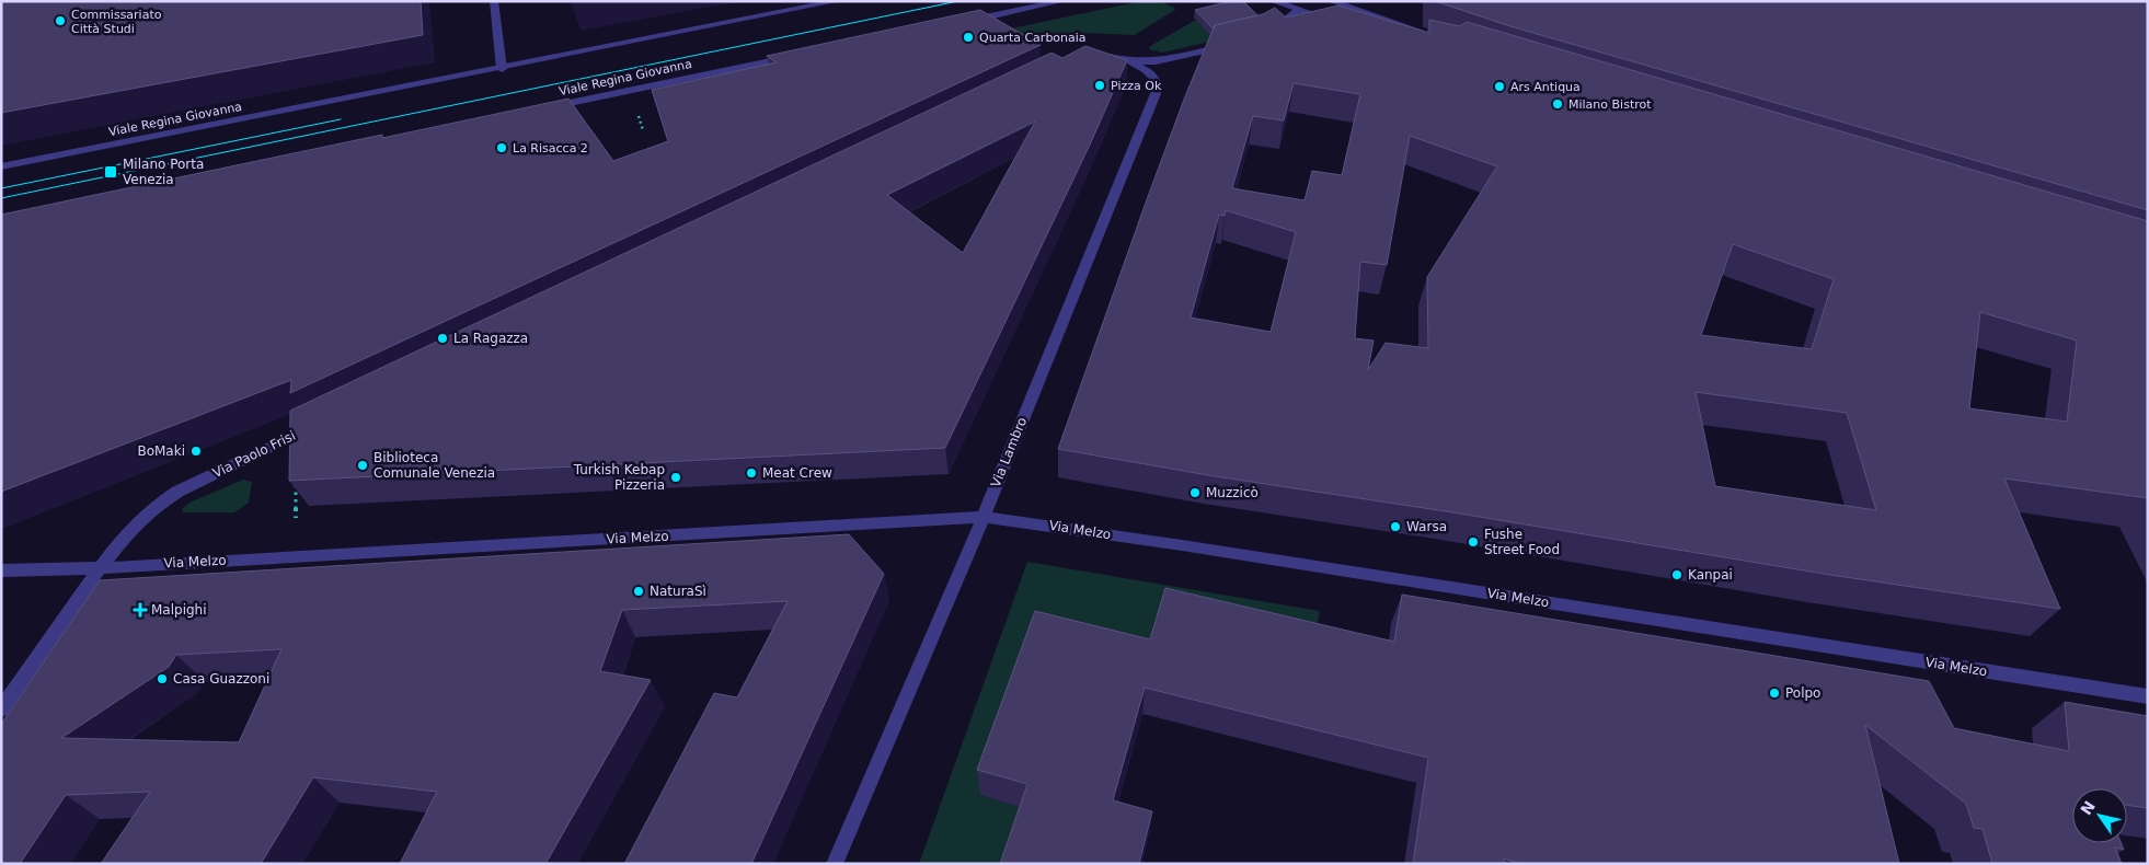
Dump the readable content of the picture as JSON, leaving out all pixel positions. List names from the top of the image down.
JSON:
{
  "streets": {
    "street": [
      "Viale Regina Giovanna",
      "Via Lambro",
      "Via Paolo Frisi",
      "Via Melzo"
    ]
  },
  "crossings": [
    ["Via Lambro", "Via Melzo"],
    ["Via Paolo Frisi", "Via Melzo"]
  ],
  "places": {
    "other": [
      "Commissariato Città Studi",
      "Quarta Carbonaia",
      "Pizza Ok",
      "Ars Antiqua",
      "Milano Bistrot",
      "La Risacca 2",
      "La Ragazza",
      "BoMaki",
      "Biblioteca Comunale Venezia",
      "Meat Crew",
      "Turkish Kebap Pizzeria",
      "Muzzicò",
      "Warsa",
      "Fushe Street Food",
      "Kanpai",
      "NaturaSì",
      "Casa Guazzoni",
      "Polpo"
    ],
    "transit": ["Milano Porta Venezia"],
    "health": ["Malpighi"]
  },
  "north": "top left"
}
